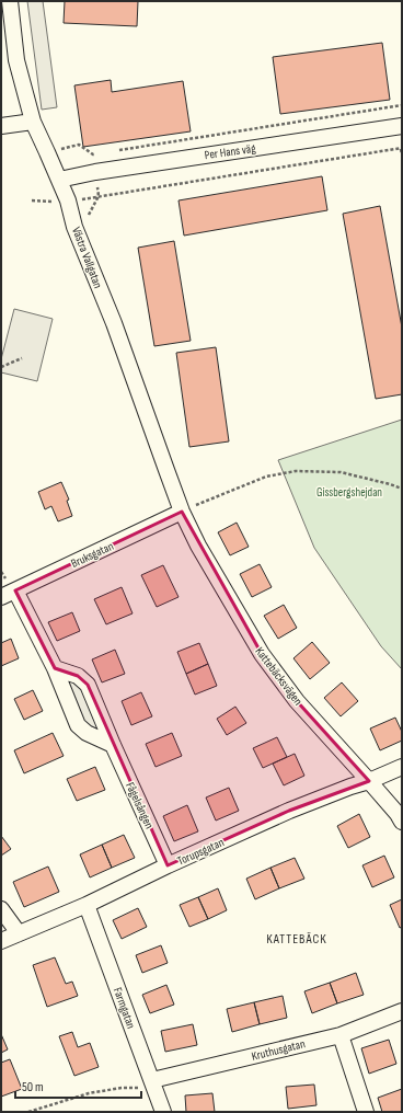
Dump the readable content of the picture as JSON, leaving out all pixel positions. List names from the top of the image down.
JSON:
{
  "streets": {
    "street": [
      "Per Hans väg",
      "Västra Vallgatan",
      "Bruksgatan",
      "Kattebäcksvägen",
      "Fågelsången",
      "Torupsgatan",
      "Farmgatan",
      "Kruthusgatan"
    ]
  },
  "crossings": [
    ["Per Hans väg", "Västra Vallgatan"],
    ["Västra Vallgatan", "Bruksgatan"],
    ["Västra Vallgatan", "Kattebäcksvägen"],
    ["Bruksgatan", "Kattebäcksvägen"],
    ["Kattebäcksvägen", "Torupsgatan"],
    ["Fågelsången", "Torupsgatan"],
    ["Torupsgatan", "Farmgatan"],
    ["Farmgatan", "Kruthusgatan"]
  ],
  "districts": ["KATTEBÄCK"],
  "parks": ["Gissbergshejdan"],
  "scale_bar": "50 m"
}
